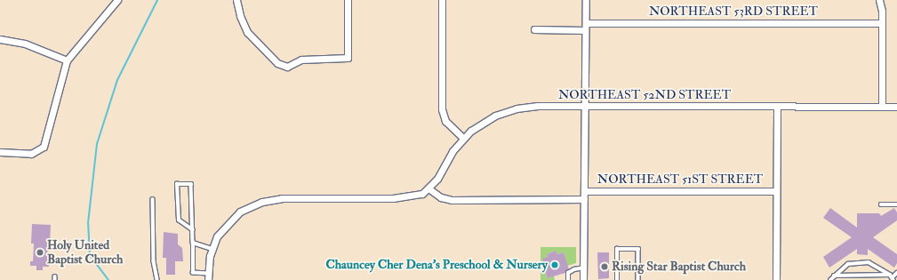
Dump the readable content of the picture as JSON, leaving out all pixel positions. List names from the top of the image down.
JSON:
{
  "streets": {
    "street": ["NORTHEAST 53RD STREET", "NORTHEAST 52ND STREET", "NORTHEAST 51ST STREET"]
  },
  "crossings": [
    ["NORTHEAST 52ND STREET", "NORTHEAST 51ST STREET"]
  ],
  "places": ["Holy United Baptist Church", "Chauncey Cher Dena's Preschool & Nursery", "Rising Star Baptist Church"]
}
